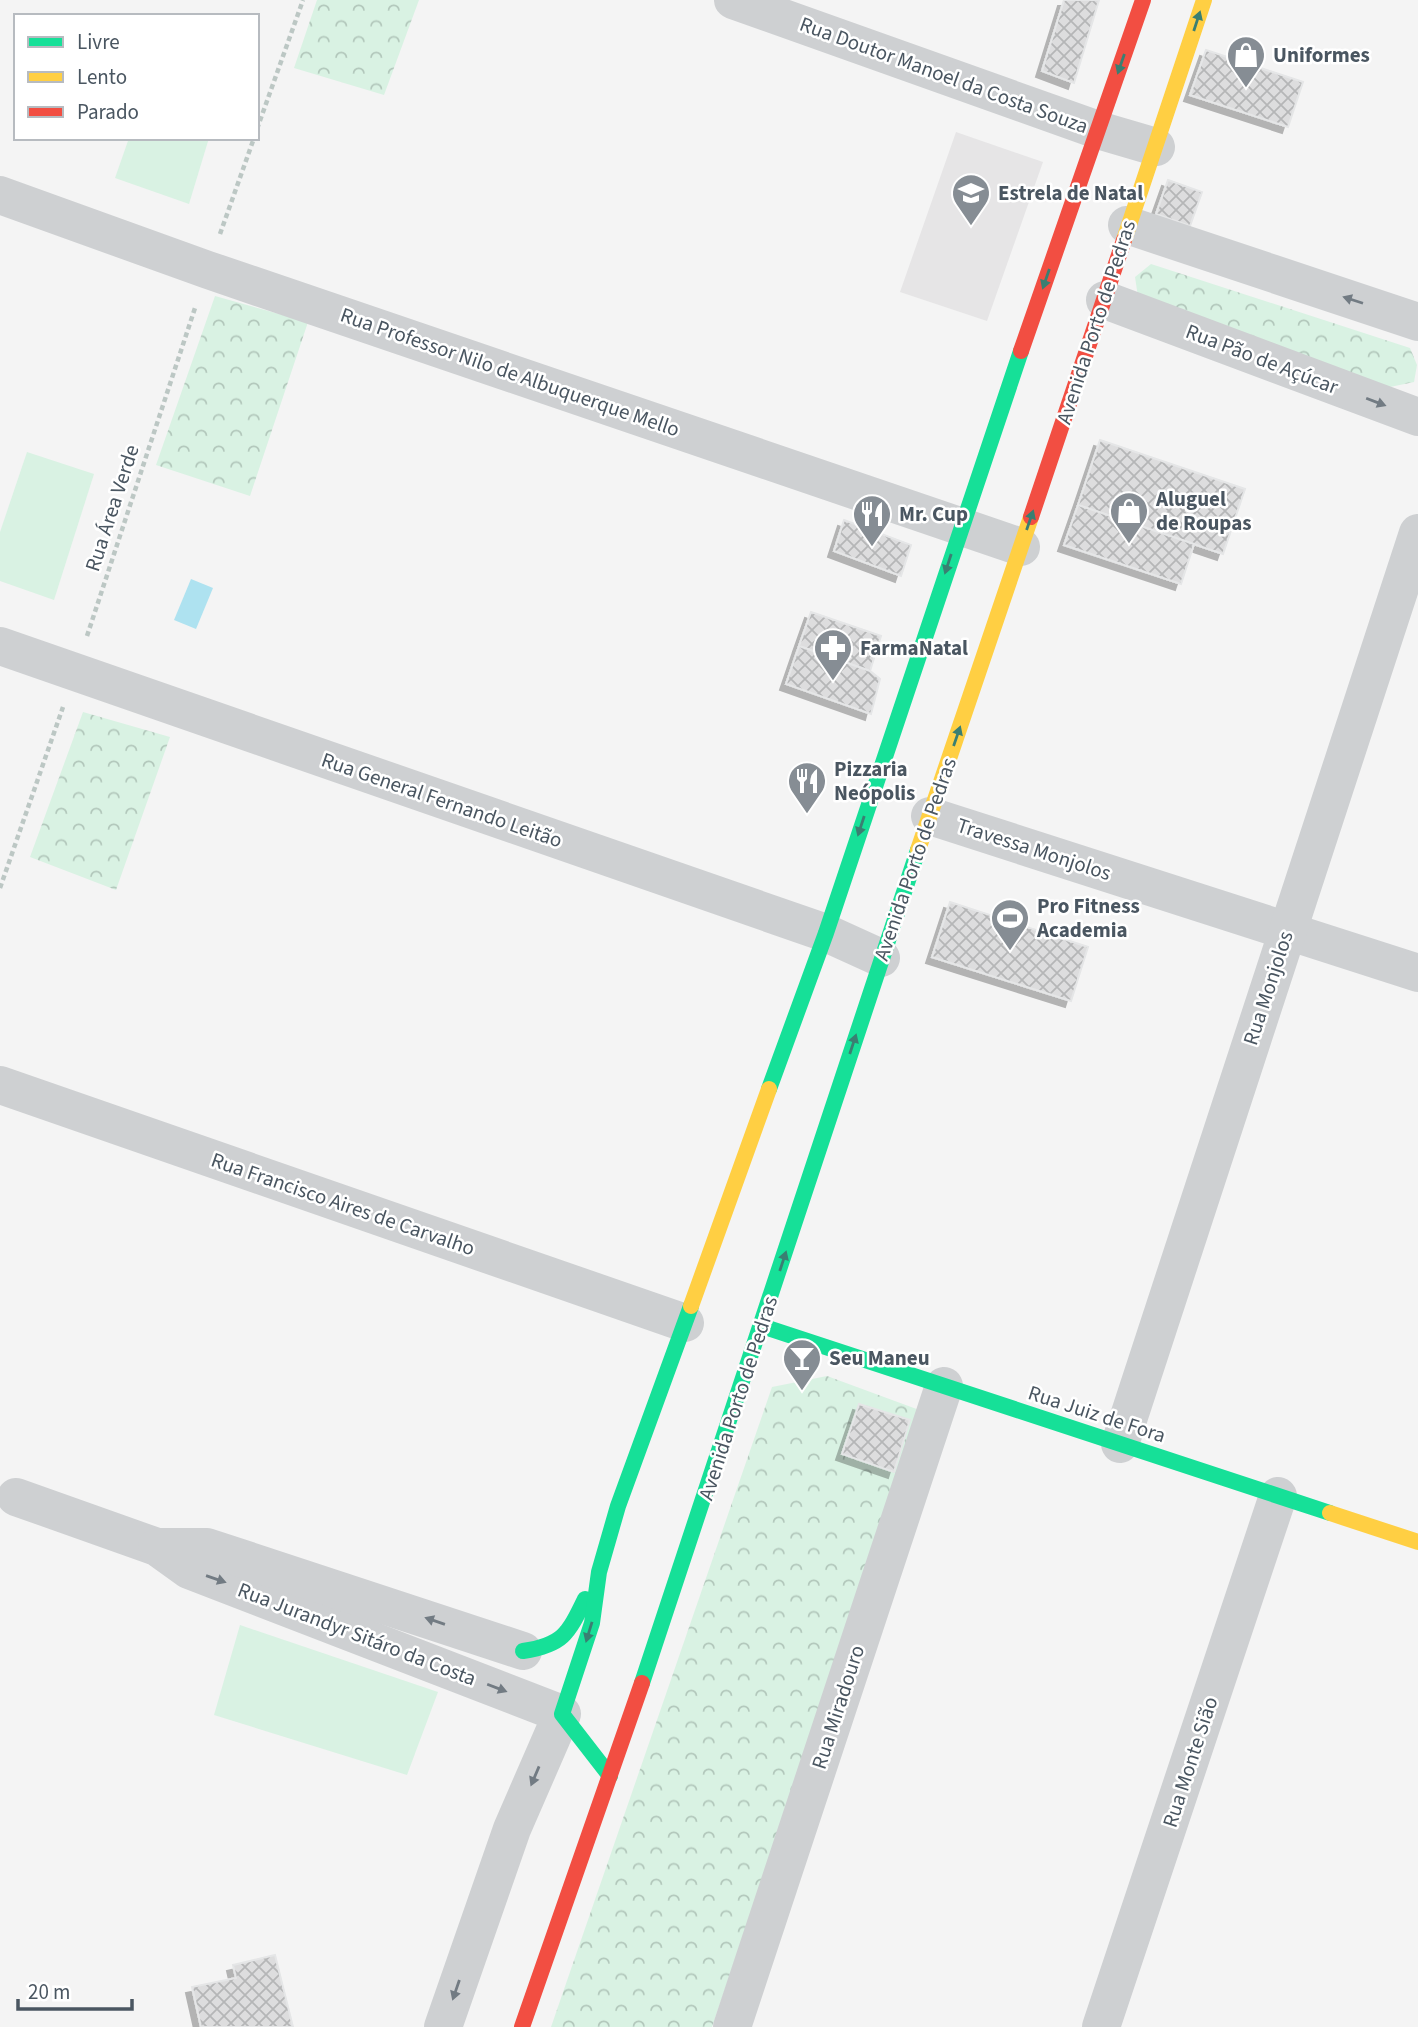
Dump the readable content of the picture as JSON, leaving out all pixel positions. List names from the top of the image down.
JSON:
{
  "streets": {
    "main road": ["Avenida Porto de Pedras", "Rua Juiz de Fora"],
    "street": [
      "Rua Doutor Manoel da Costa Souza",
      "Rua Pão de Açúcar",
      "Rua Professor Nilo de Albuquerque Mello",
      "Rua General Fernando Leitão",
      "Travessa Monjolos",
      "Rua Monjolos",
      "Rua Francisco Aires de Carvalho",
      "Rua Jurandyr Sitáro da Costa",
      "Rua Miradouro",
      "Rua Monte Sião"
    ],
    "path": ["Rua Área Verde"]
  },
  "crossings": [
    ["Rua Doutor Manoel da Costa Souza", "Avenida Porto de Pedras"],
    ["Avenida Porto de Pedras", "Rua Pão de Açúcar"],
    ["Avenida Porto de Pedras", "Rua Professor Nilo de Albuquerque Mello"],
    ["Avenida Porto de Pedras", "Rua General Fernando Leitão"],
    ["Avenida Porto de Pedras", "Travessa Monjolos"],
    ["Avenida Porto de Pedras", "Rua Juiz de Fora"],
    ["Rua Professor Nilo de Albuquerque Mello", "Rua Área Verde"],
    ["Rua Área Verde", "Rua General Fernando Leitão"],
    ["Travessa Monjolos", "Rua Monjolos"],
    ["Rua Monjolos", "Rua Juiz de Fora"],
    ["Rua Juiz de Fora", "Rua Miradouro"],
    ["Rua Juiz de Fora", "Rua Monte Sião"]
  ],
  "places": {
    "shop": ["Uniformes", "Aluguel de Roupas"],
    "school or university": ["Estrela de Natal"],
    "restaurant": ["Mr. Cup", "Pizzaria Neópolis"],
    "pharmacy": ["FarmaNatal"],
    "sports": ["Pro Fitness Academia"],
    "bar": ["Seu Maneu"]
  },
  "legend": ["Livre", "Lento", "Parado"],
  "scale_bar": "20 m"
}
